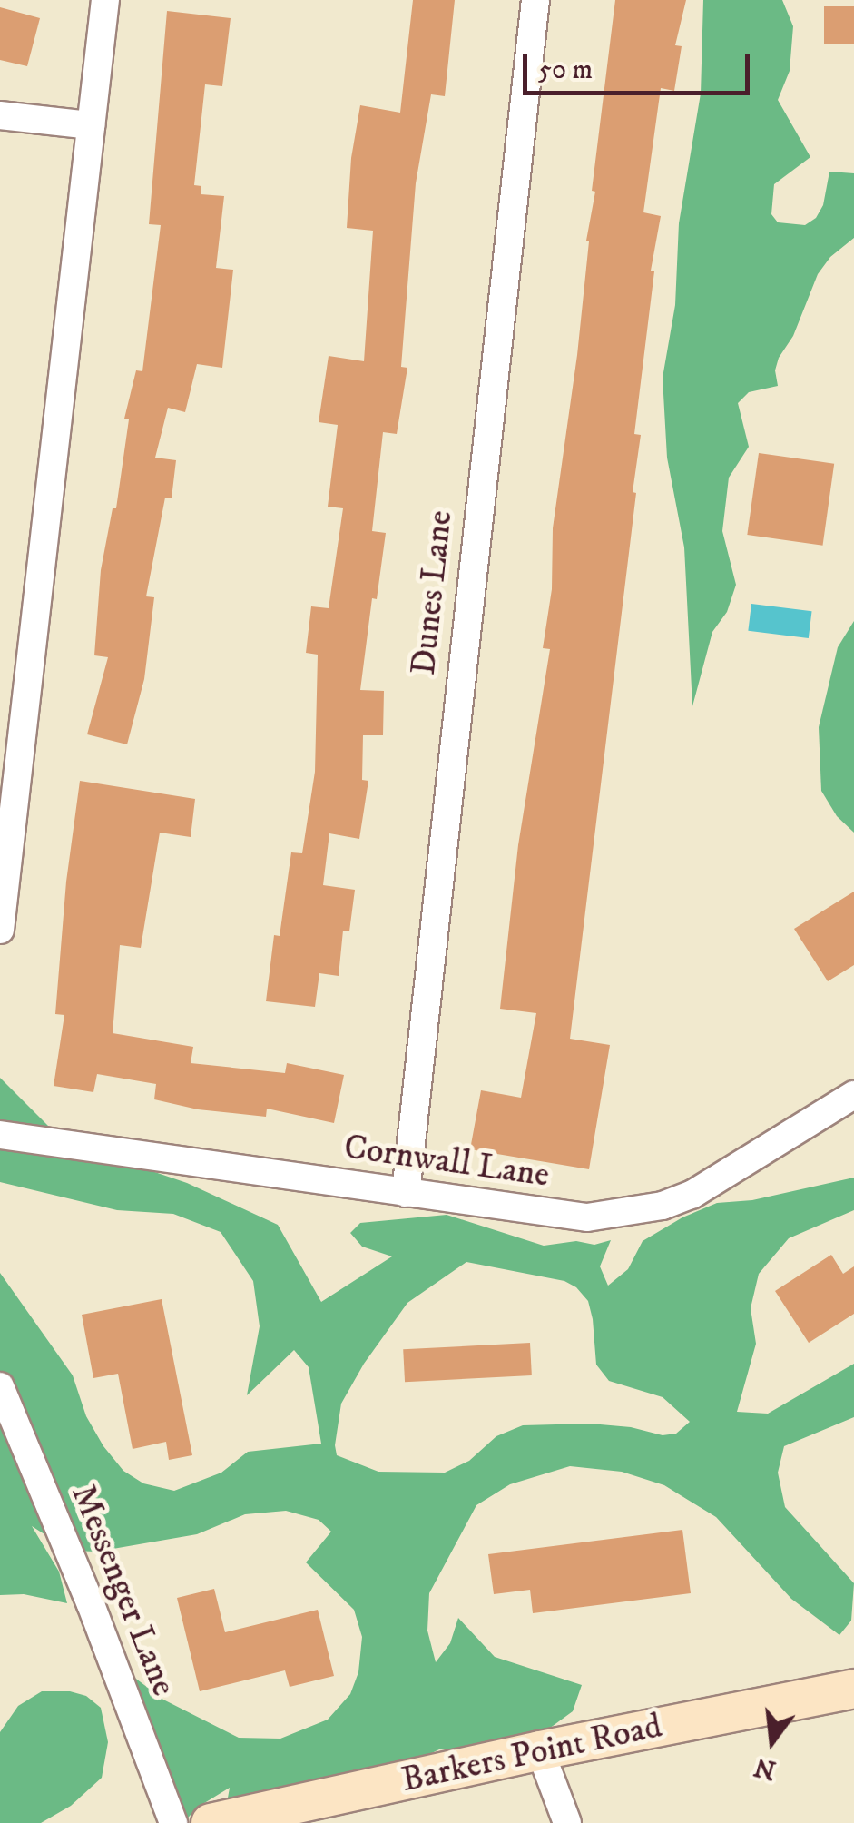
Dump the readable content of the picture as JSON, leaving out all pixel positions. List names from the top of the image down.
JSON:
{
  "streets": {
    "street": [
      "Dunes Lane",
      "Cornwall Lane",
      "Messenger Lane",
      "Barkers Point Road"
    ]
  },
  "crossings": [
    ["Dunes Lane", "Cornwall Lane"]
  ],
  "scale_bar": "50 m",
  "north": "bottom"
}
